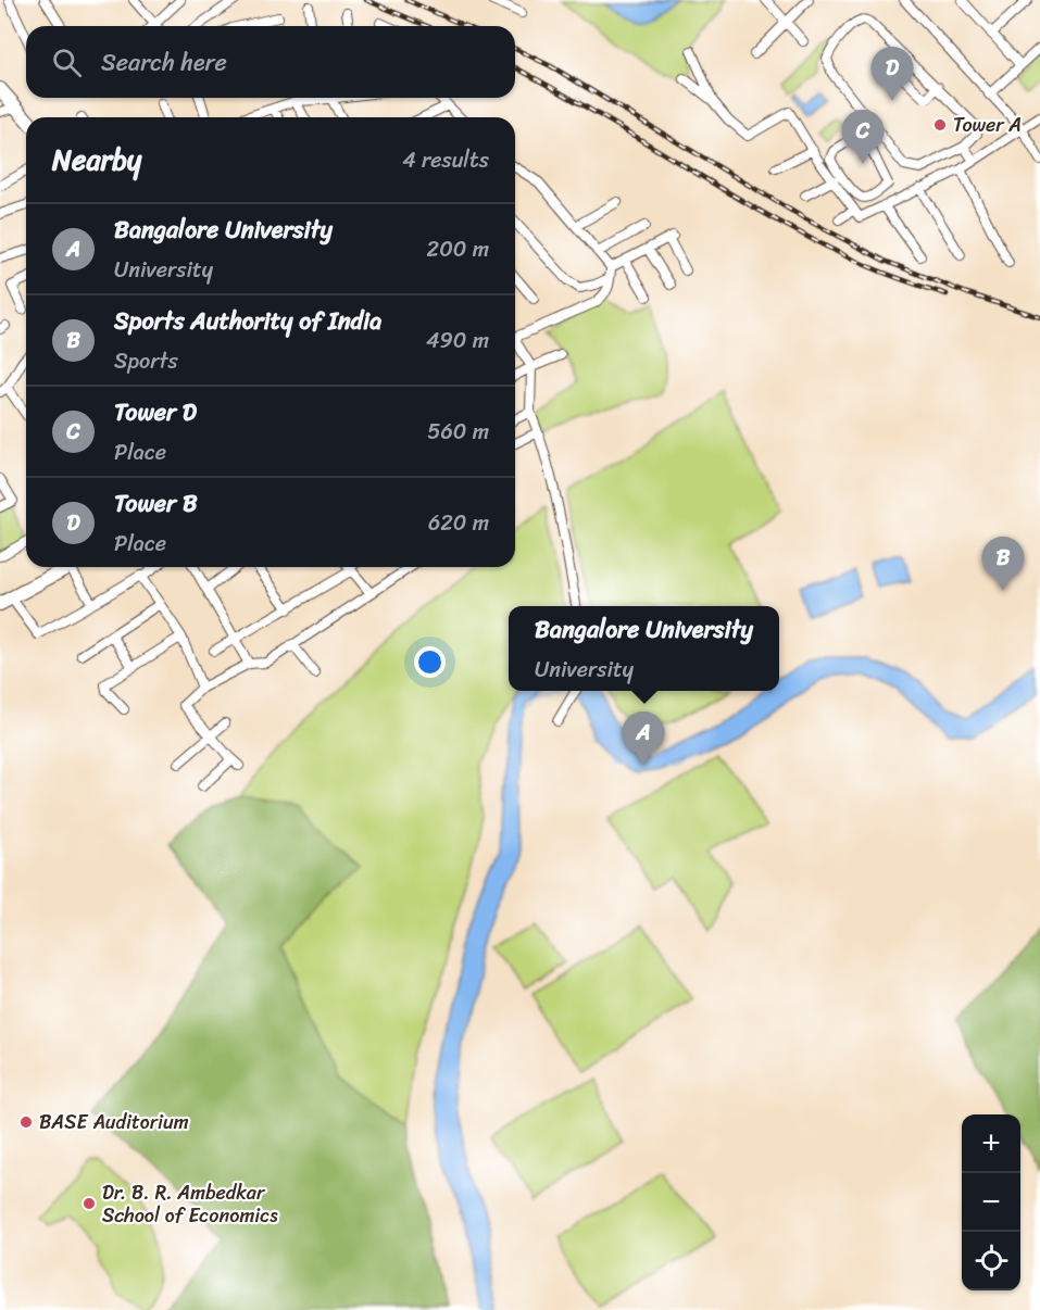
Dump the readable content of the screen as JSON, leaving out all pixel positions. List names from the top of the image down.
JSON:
{
  "places": ["Tower A", "BASE Auditorium", "Dr. B. R. Ambedkar School of Economics"],
  "page": {
    "search": "Search here",
    "pins": [
      "D",
      "C",
      "B",
      "A"
    ],
    "heading": ["Nearby", "4 results"],
    "list": [
      {
        "mark": "A",
        "name": "Bangalore University",
        "note": "University",
        "value": "200 m"
      },
      {
        "mark": "B",
        "name": "Sports Authority of India",
        "note": "Sports",
        "value": "490 m"
      },
      {
        "mark": "C",
        "name": "Tower D",
        "note": "Place",
        "value": "560 m"
      },
      {
        "mark": "D",
        "name": "Tower B",
        "note": "Place",
        "value": "620 m"
      }
    ],
    "popup": ["Bangalore University", "University"],
    "map_buttons": ["+", "−"]
  }
}
